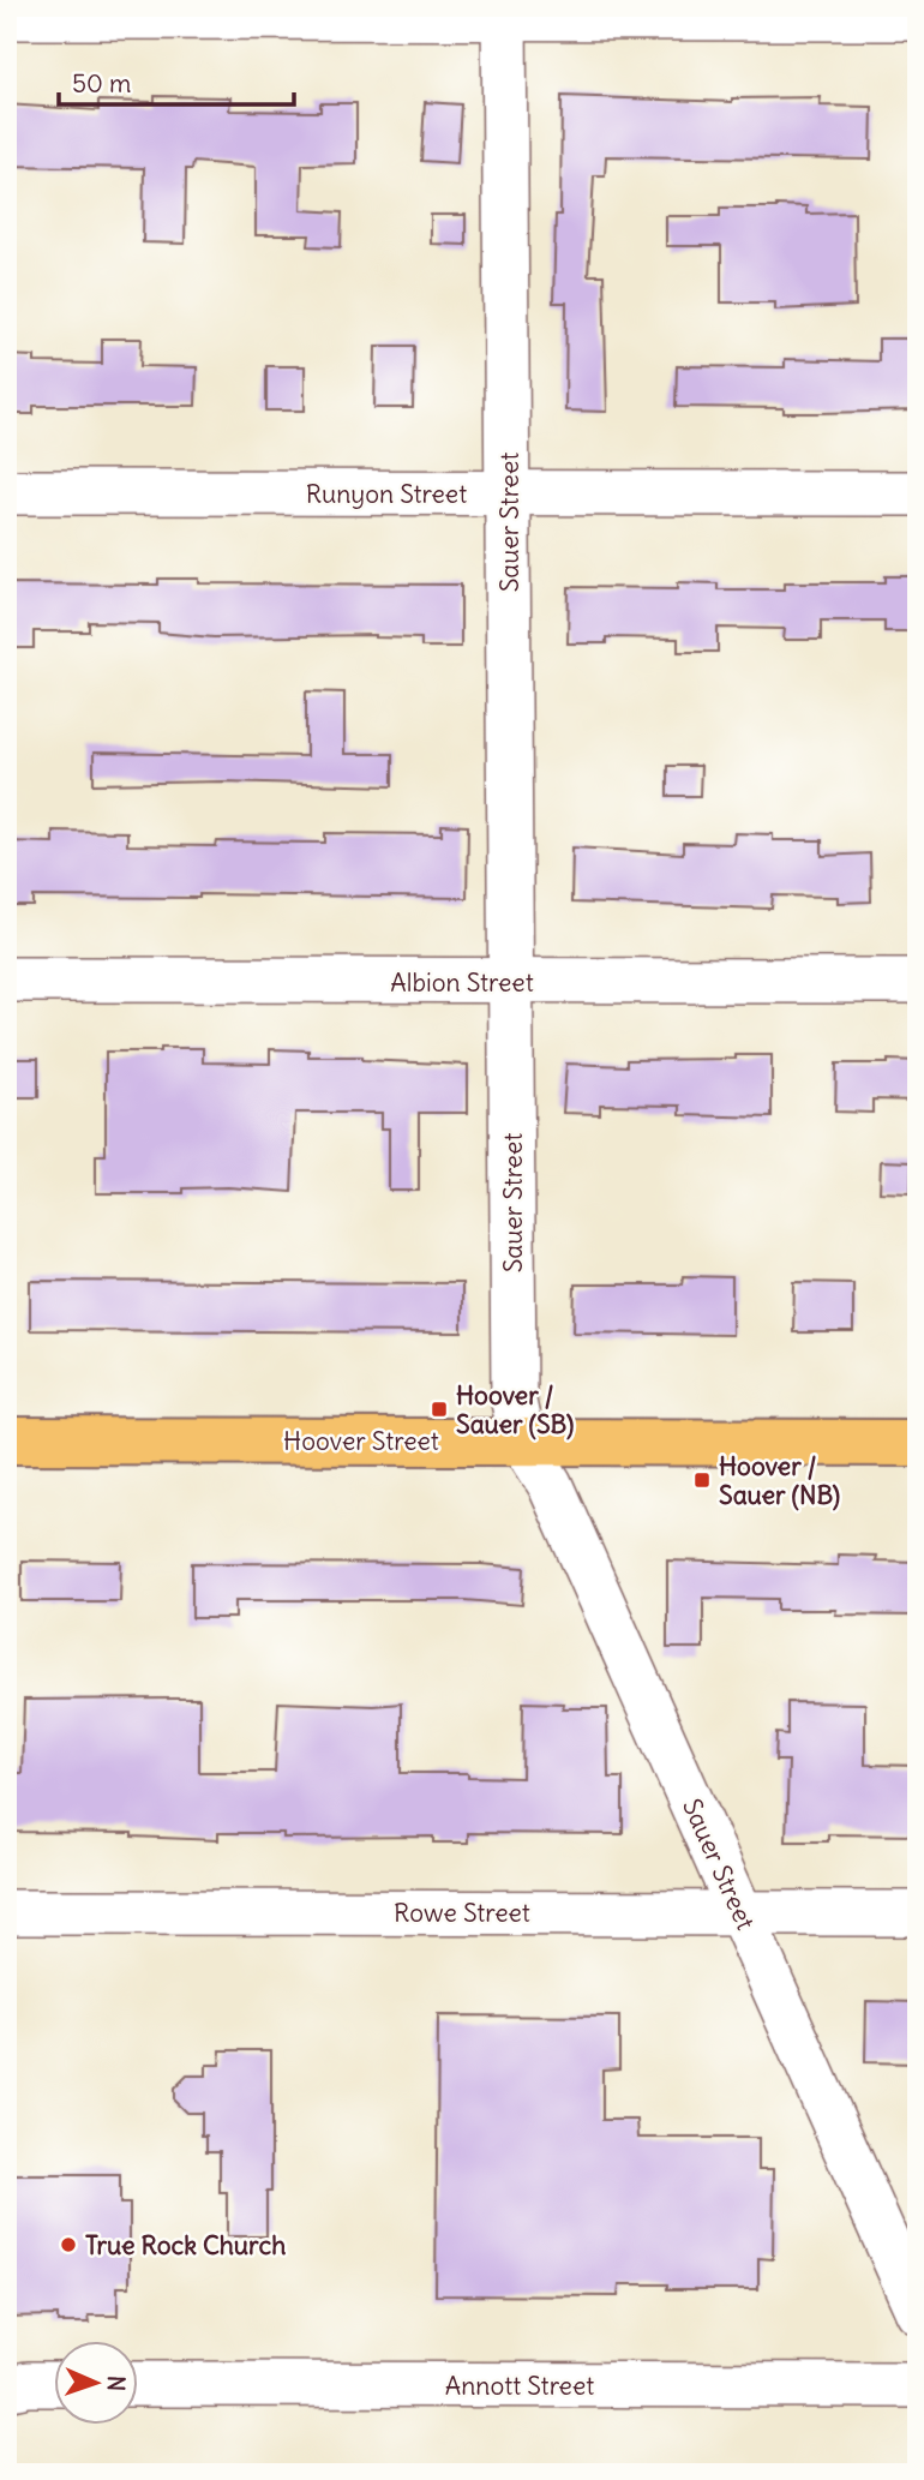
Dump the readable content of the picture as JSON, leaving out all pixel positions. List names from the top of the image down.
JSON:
{
  "streets": {
    "main road": ["Hoover Street"],
    "street": [
      "Runyon Street",
      "Sauer Street",
      "Albion Street",
      "Rowe Street",
      "Annott Street"
    ]
  },
  "crossings": [
    ["Runyon Street", "Sauer Street"],
    ["Sauer Street", "Albion Street"],
    ["Sauer Street", "Hoover Street"],
    ["Sauer Street", "Rowe Street"]
  ],
  "places": {
    "transit": ["Hoover / Sauer (SB)", "Hoover / Sauer (NB)"],
    "other": ["True Rock Church"]
  },
  "scale_bar": "50 m",
  "north": "right"
}
